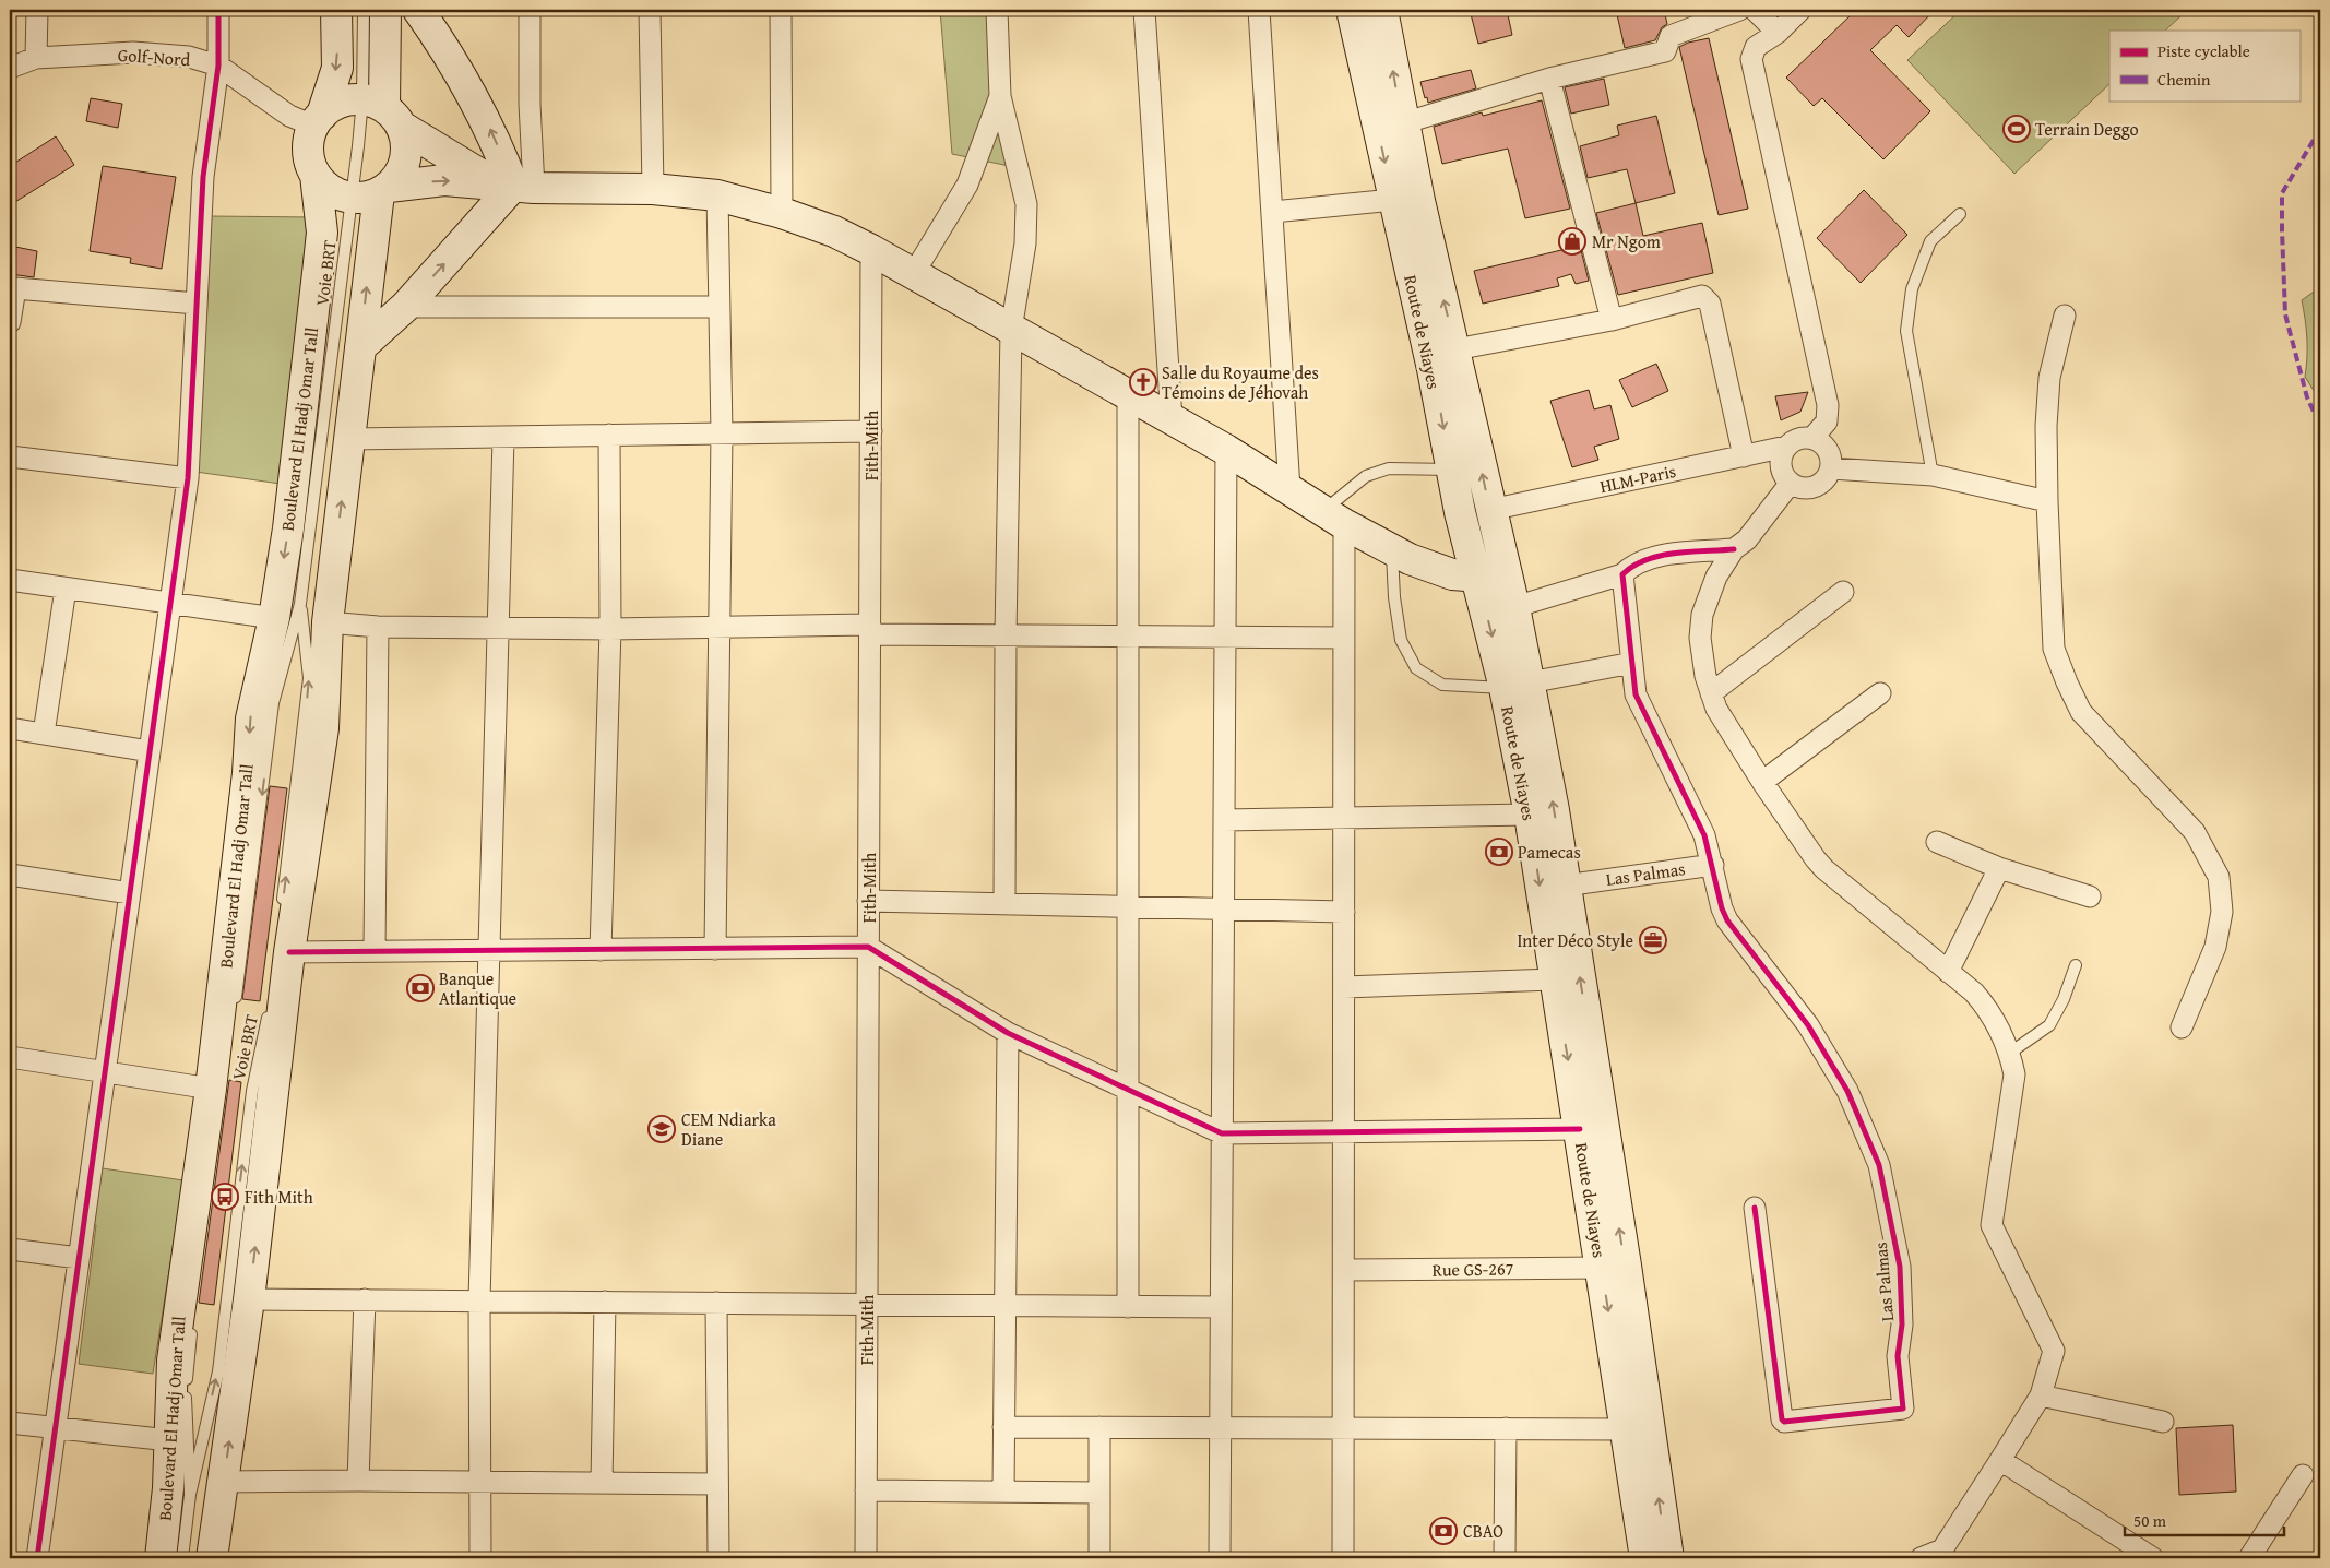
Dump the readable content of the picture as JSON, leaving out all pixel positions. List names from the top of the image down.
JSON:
{
  "streets": {
    "main road": ["Route de Niayes", "Boulevard El Hadj Omar Tall"],
    "street": [
      "Golf-Nord",
      "Fith-Mith",
      "HLM-Paris",
      "Las Palmas",
      "Rue GS-267"
    ],
    "lane": ["Voie BRT"]
  },
  "crossings": [
    ["Golf-Nord", "Voie BRT"],
    ["Golf-Nord", "Boulevard El Hadj Omar Tall"],
    ["Voie BRT", "Boulevard El Hadj Omar Tall"],
    ["Route de Niayes", "HLM-Paris"],
    ["Route de Niayes", "Las Palmas"],
    ["Route de Niayes", "Rue GS-267"]
  ],
  "places": {
    "sports": ["Terrain Deggo"],
    "shop": ["Mr Ngom"],
    "church": ["Salle du Royaume des Témoins de Jéhovah"],
    "bank": ["Pamecas", "Banque Atlantique", "CBAO"],
    "office": ["Inter Déco Style"],
    "school or university": ["CEM Ndiarka Diane"],
    "bus stop": ["Fith Mith"]
  },
  "legend": ["Piste cyclable", "Chemin"],
  "scale_bar": "50 m"
}
